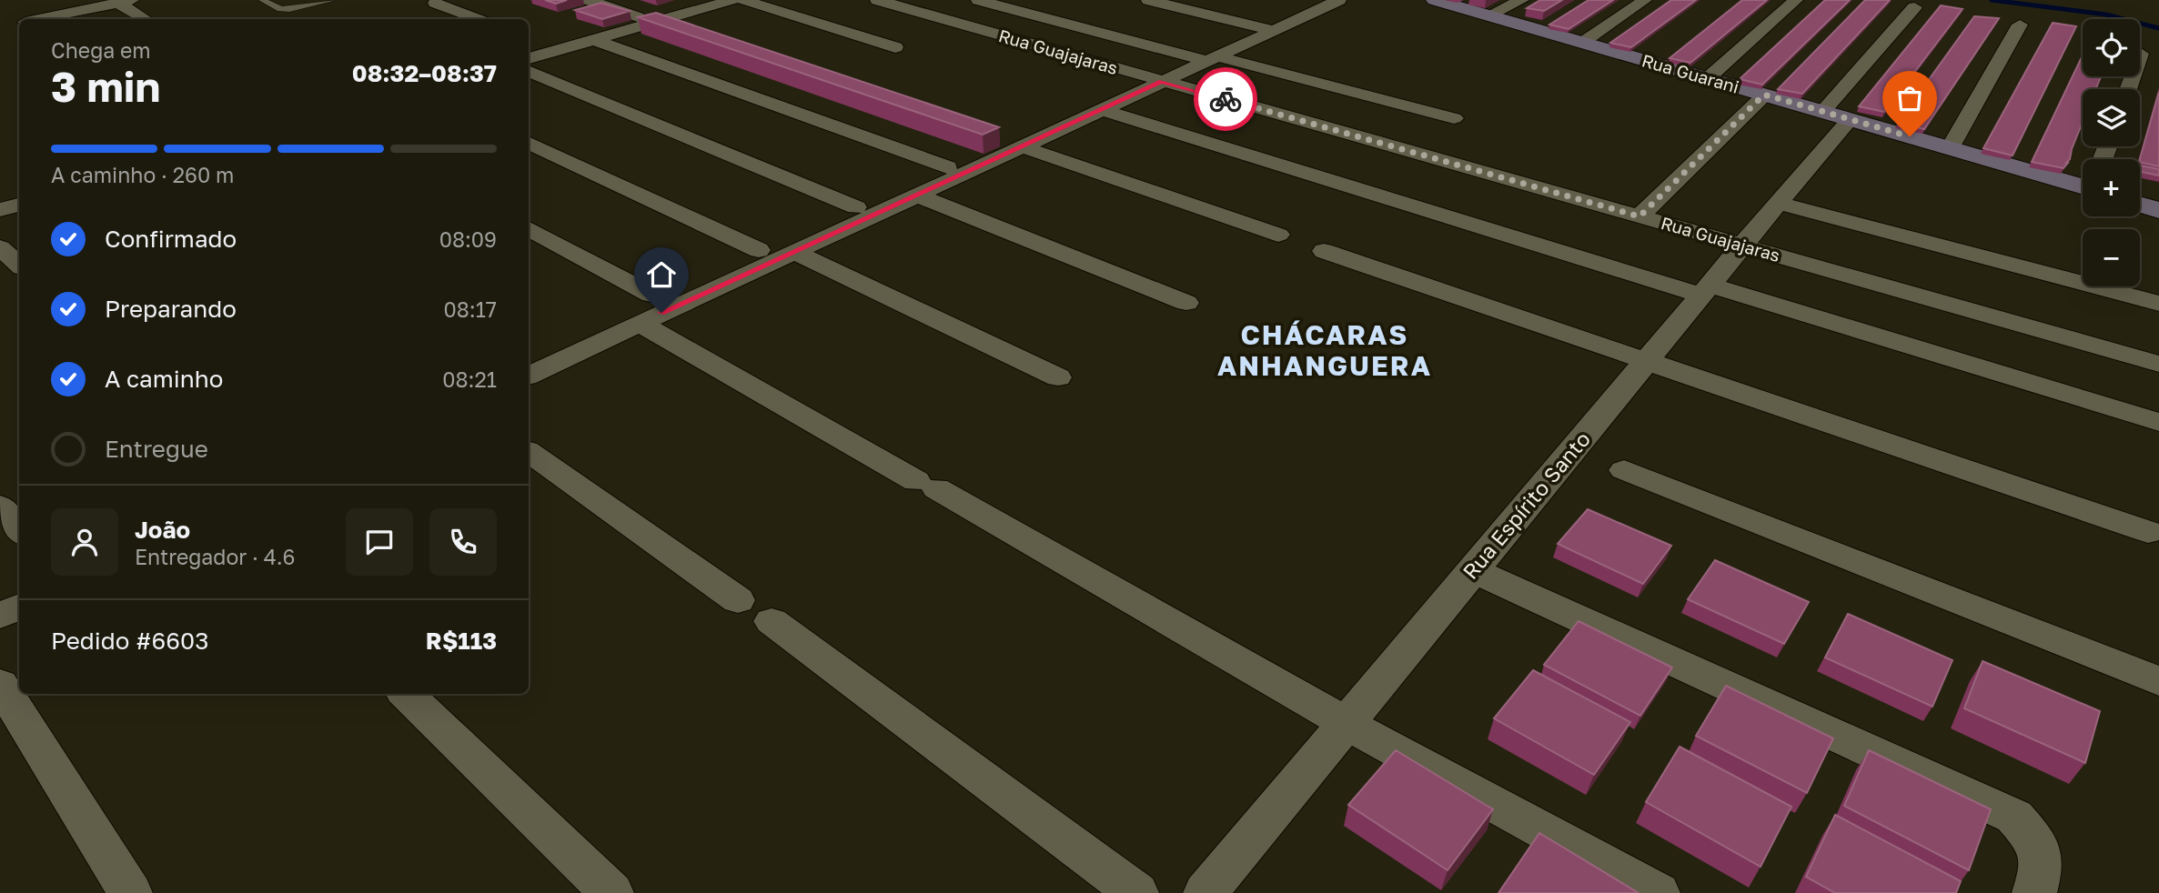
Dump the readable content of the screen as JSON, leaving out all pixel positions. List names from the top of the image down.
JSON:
{
  "streets": {
    "street": ["Rua Guajajaras", "Rua Guarani", "Rua Espírito Santo"]
  },
  "crossings": [
    ["Rua Guajajaras", "Rua Espírito Santo"],
    ["Rua Guarani", "Rua Espírito Santo"]
  ],
  "districts": ["CHÁCARAS ANHANGUERA"],
  "page": {
    "map_buttons": ["+", "−"],
    "heading": ["3 min", "Chega em", "08:32–08:37"],
    "panel": [
      "João",
      "Entregador · 4.6",
      "Pedido #6603",
      "R$113"
    ],
    "bar": "A caminho · 260 m",
    "list": [
      ["Confirmado", "08:09"],
      ["Preparando", "08:17"],
      ["A caminho", "08:21"],
      "Entregue"
    ]
  }
}
